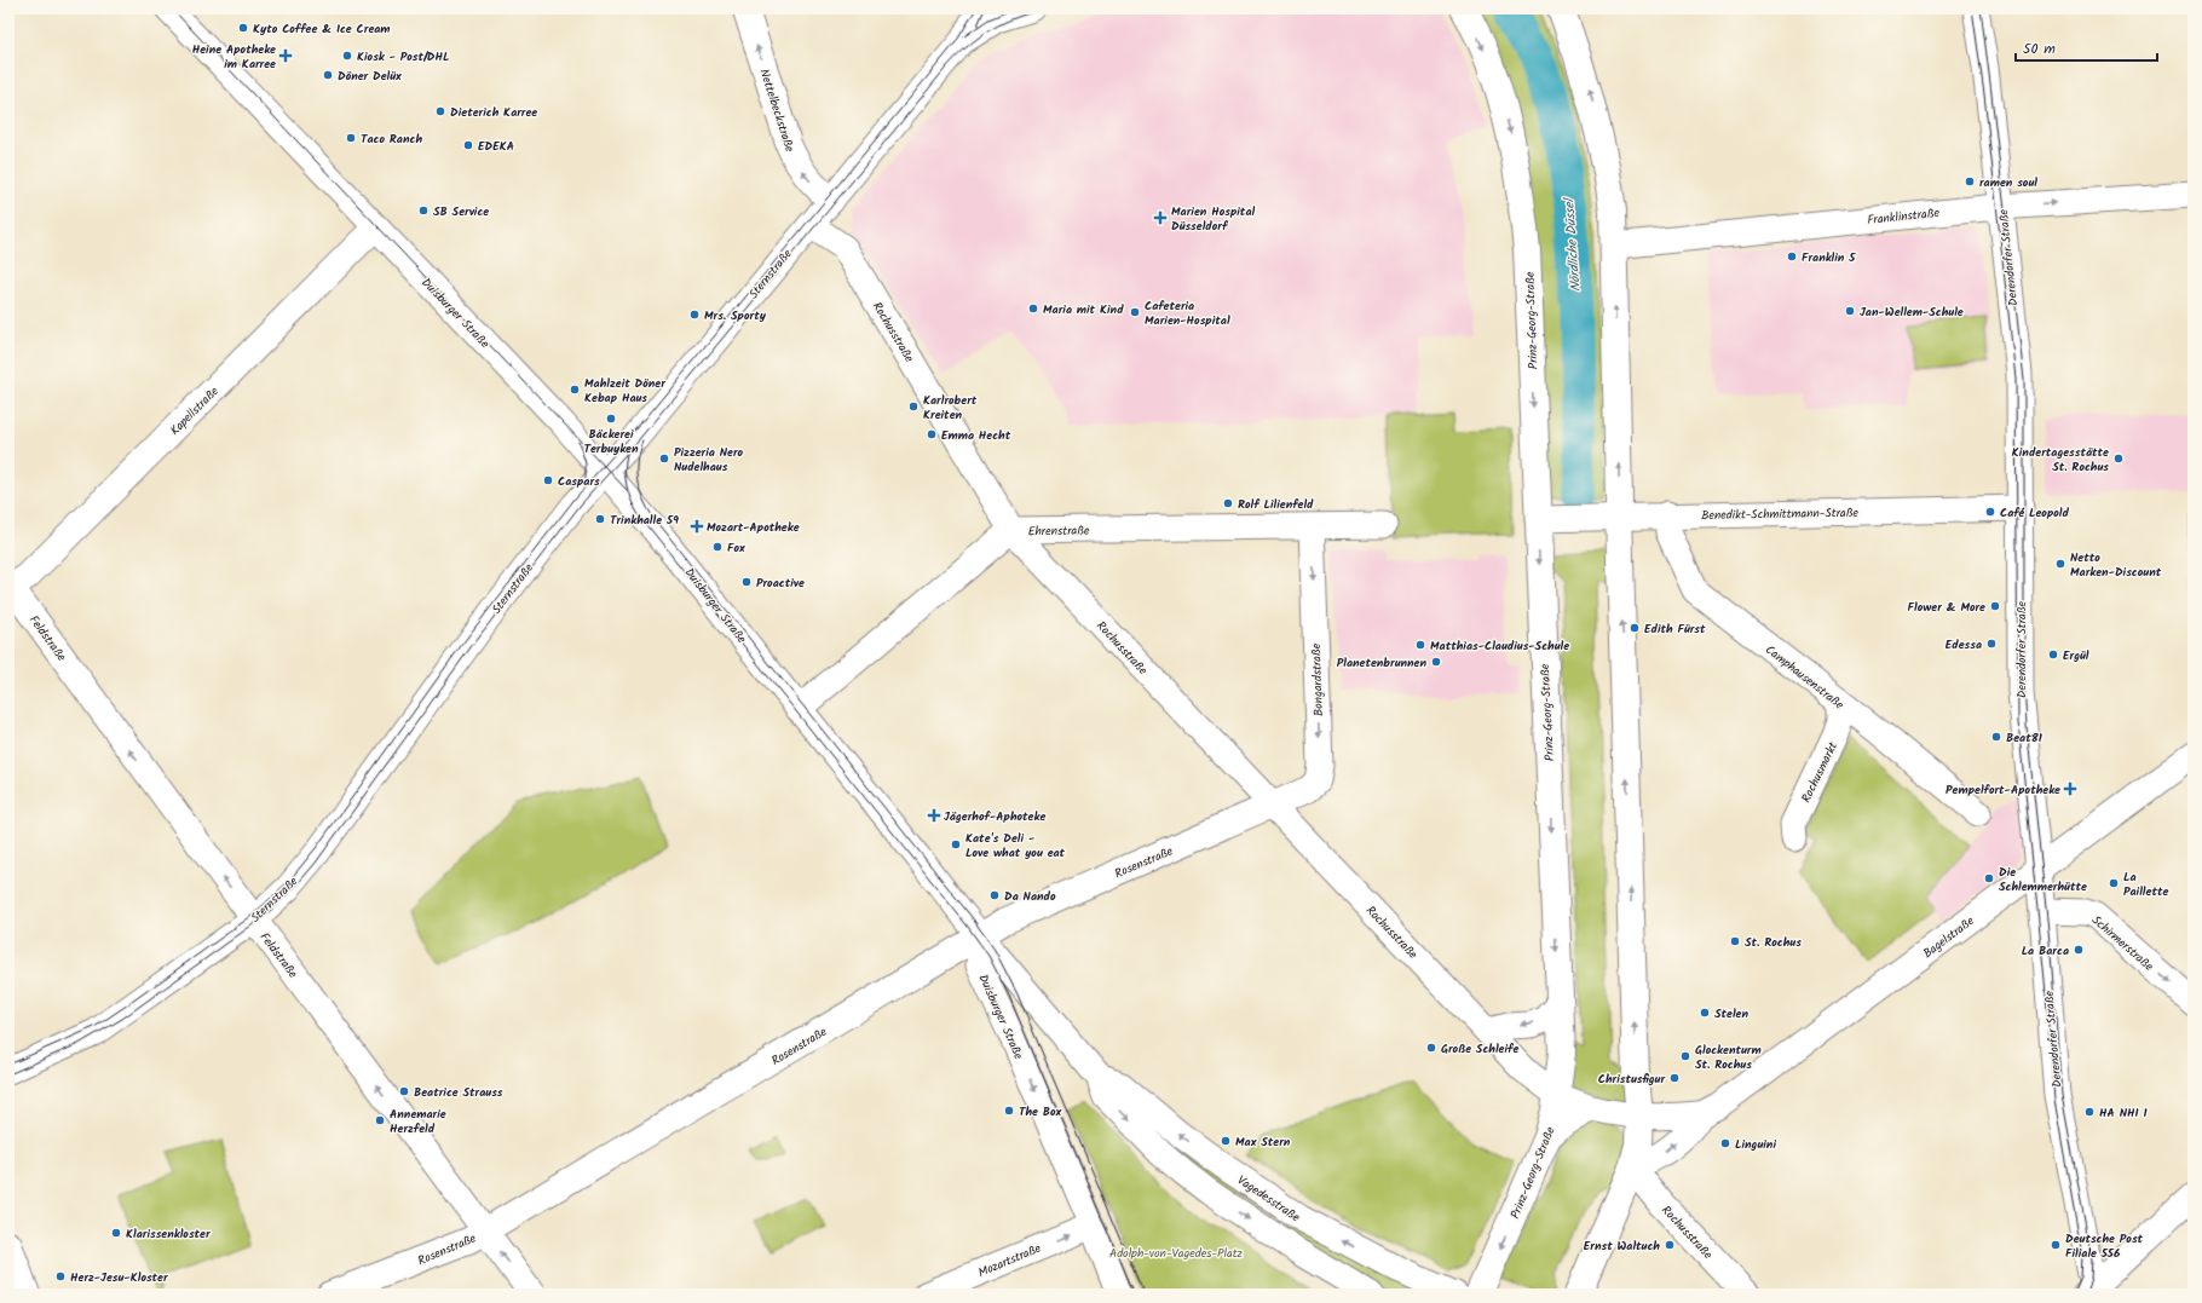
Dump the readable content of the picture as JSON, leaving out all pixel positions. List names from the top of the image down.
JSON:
{
  "streets": {
    "main road": ["Prinz-Georg-Straße", "Rochusstraße"],
    "street": [
      "Nettelbeckstraße",
      "Franklinstraße",
      "Derendorfer Straße",
      "Sternstraße",
      "Duisburger Straße",
      "Kapellstraße",
      "Benedikt-Schmittmann-Straße",
      "Ehrenstraße",
      "Feldstraße",
      "Camphausenstraße",
      "Bongardstraße",
      "Rochusmarkt",
      "Rosenstraße",
      "Bagelstraße",
      "Schirmerstraße",
      "Vagedesstraße",
      "Mozartstraße"
    ]
  },
  "crossings": [
    ["Nettelbeckstraße", "Sternstraße"],
    ["Franklinstraße", "Derendorfer Straße"],
    ["Derendorfer Straße", "Benedikt-Schmittmann-Straße"],
    ["Derendorfer Straße", "Bagelstraße"],
    ["Derendorfer Straße", "Schirmerstraße"],
    ["Sternstraße", "Duisburger Straße"],
    ["Sternstraße", "Rochusstraße"],
    ["Sternstraße", "Feldstraße"],
    ["Duisburger Straße", "Kapellstraße"],
    ["Duisburger Straße", "Ehrenstraße"],
    ["Duisburger Straße", "Rosenstraße"],
    ["Duisburger Straße", "Vagedesstraße"],
    ["Duisburger Straße", "Mozartstraße"],
    ["Prinz-Georg-Straße", "Rochusstraße"],
    ["Prinz-Georg-Straße", "Benedikt-Schmittmann-Straße"],
    ["Rochusstraße", "Ehrenstraße"],
    ["Rochusstraße", "Bongardstraße"],
    ["Rochusstraße", "Rosenstraße"],
    ["Rochusstraße", "Bagelstraße"],
    ["Kapellstraße", "Feldstraße"],
    ["Benedikt-Schmittmann-Straße", "Camphausenstraße"],
    ["Ehrenstraße", "Bongardstraße"],
    ["Feldstraße", "Rosenstraße"],
    ["Camphausenstraße", "Rochusmarkt"],
    ["Bongardstraße", "Rosenstraße"],
    ["Rosenstraße", "Vagedesstraße"]
  ],
  "one_way": [
    "Nettelbeckstraße",
    "Feldstraße",
    "Bongardstraße",
    "Schirmerstraße",
    "Mozartstraße"
  ],
  "water": ["Nördliche Düssel"],
  "parks": ["Adolph-von-Vagedes-Platz"],
  "places": {
    "other": [
      "Kyto Coffee & Ice Cream",
      "Kiosk - Post/DHL",
      "Döner Delüx",
      "Dieterich Karree",
      "Taco Ranch",
      "EDEKA",
      "ramen soul",
      "SB Service",
      "Franklin 5",
      "Maria mit Kind",
      "Jan-Wellem-Schule",
      "Cafeteria Marien-Hospital",
      "Mrs. Sporty",
      "Mahlzeit Döner Kebap Haus",
      "Karlrobert Kreiten",
      "Bäckerei Terbuyken",
      "Emma Hecht",
      "Pizzeria Nero Nudelhaus",
      "Kindertagesstätte St. Rochus",
      "Caspars",
      "Rolf Lilienfeld",
      "Café Leopold",
      "Trinkhalle 59",
      "Fox",
      "Netto Marken-Discount",
      "Proactive",
      "Flower & More",
      "Edith Fürst",
      "Edessa",
      "Matthias-Claudius-Schule",
      "Ergül",
      "Planetenbrunnen",
      "Beat81",
      "Kate's Deli - Love what you eat",
      "Die Schlemmerhütte",
      "La Paillette",
      "Da Nando",
      "St. Rochus",
      "La Barca",
      "Stelen",
      "Große Schleife",
      "Glockenturm St. Rochus",
      "Christusfigur",
      "Beatrice Strauss",
      "The Box",
      "HA NHI 1",
      "Annemarie Herzfeld",
      "Max Stern",
      "Linguini",
      "Klarissenkloster",
      "Ernst Waltuch",
      "Deutsche Post Filiale 556",
      "Herz-Jesu-Kloster"
    ],
    "health": [
      "Heine Apotheke im Karree",
      "Marien Hospital Düsseldorf",
      "Mozart-Apotheke",
      "Pempelfort-Apotheke",
      "Jägerhof-Aphoteke"
    ]
  },
  "scale_bar": "50 m"
}
